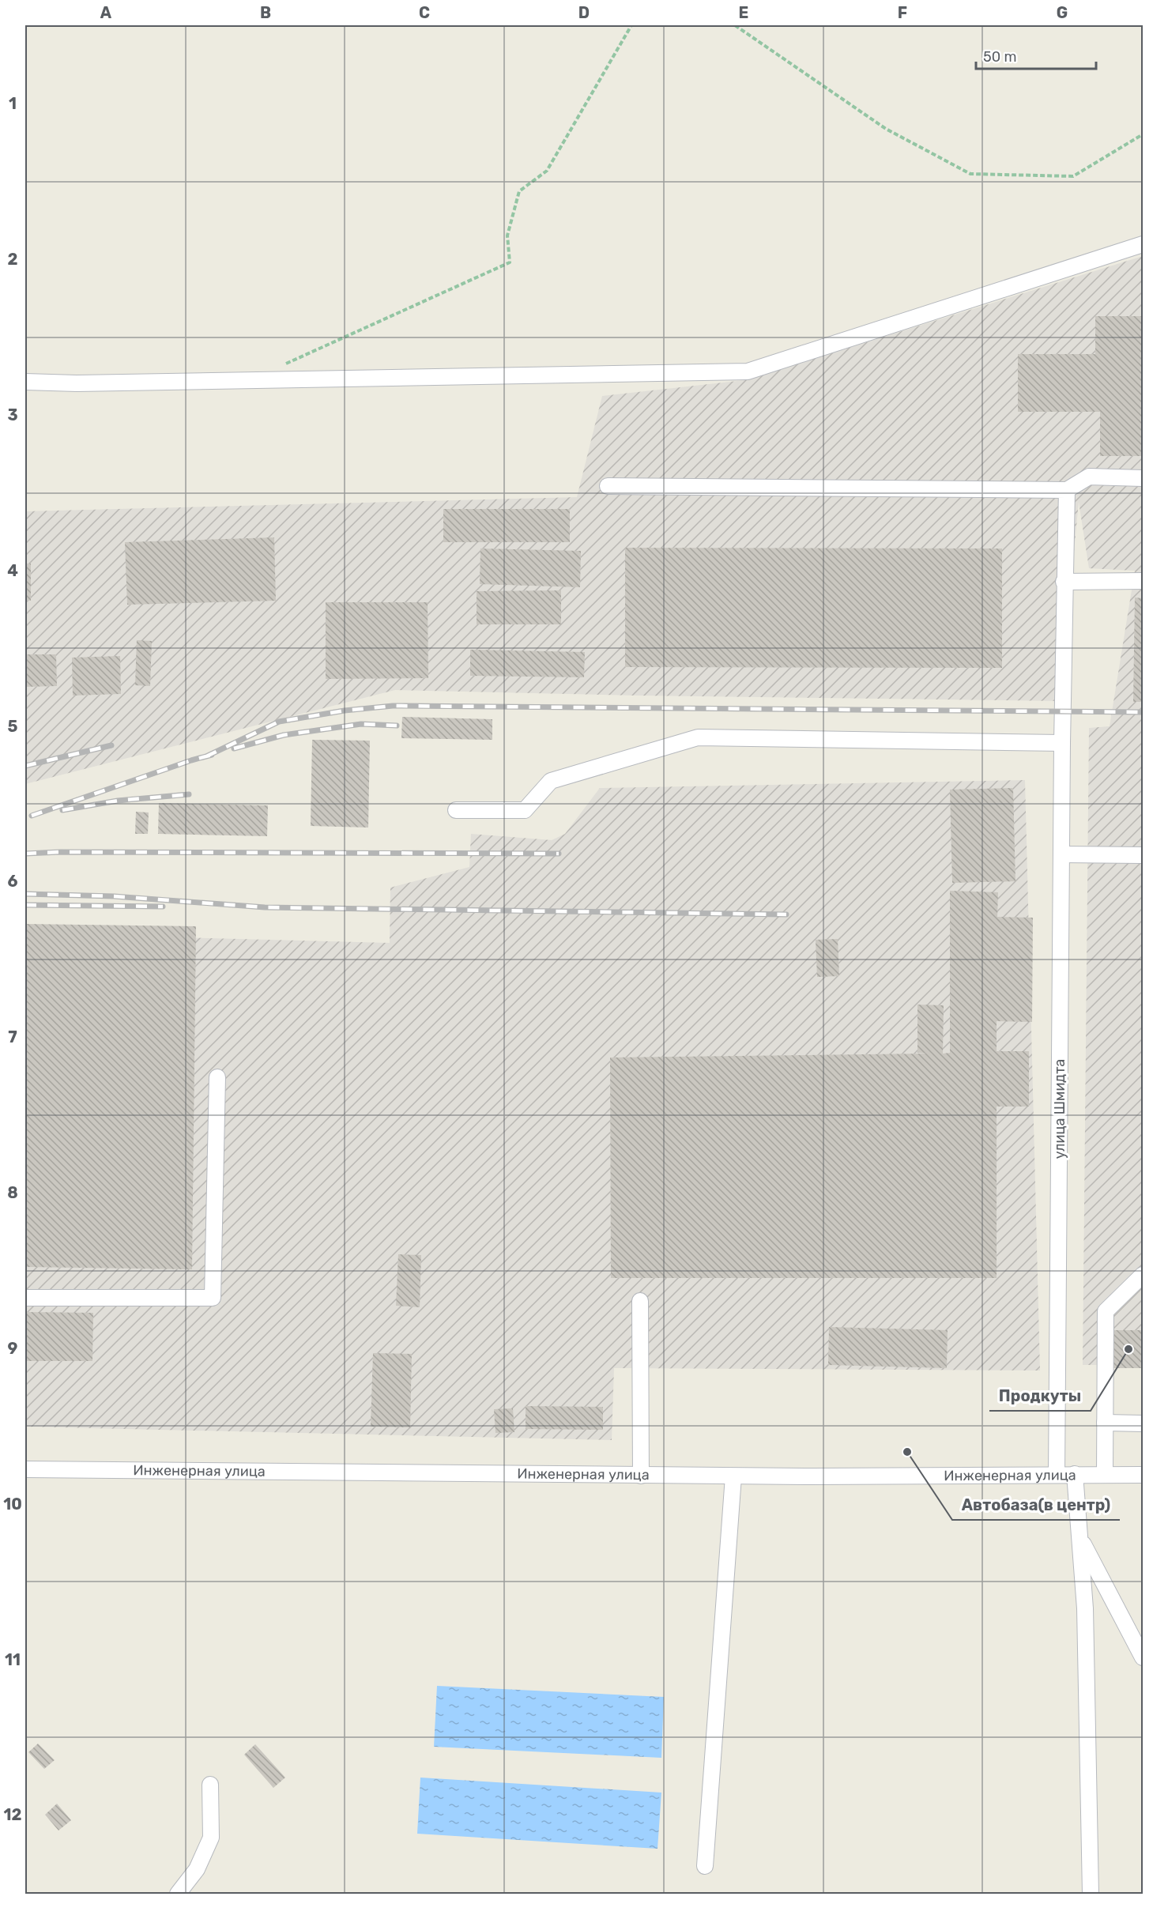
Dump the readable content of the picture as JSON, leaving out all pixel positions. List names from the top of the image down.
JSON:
{
  "streets": {
    "street": ["улица Шмидта", "Инженерная улица"]
  },
  "crossings": [
    ["улица Шмидта", "Инженерная улица"]
  ],
  "places": ["Продкуты", "Автобаза(в центр)"],
  "scale_bar": "50 m",
  "grid": {
    "columns": [
      "A",
      "B",
      "C",
      "D",
      "E",
      "F",
      "G"
    ],
    "rows": [
      "1",
      "2",
      "3",
      "4",
      "5",
      "6",
      "7",
      "8",
      "9",
      "10",
      "11",
      "12"
    ]
  }
}
